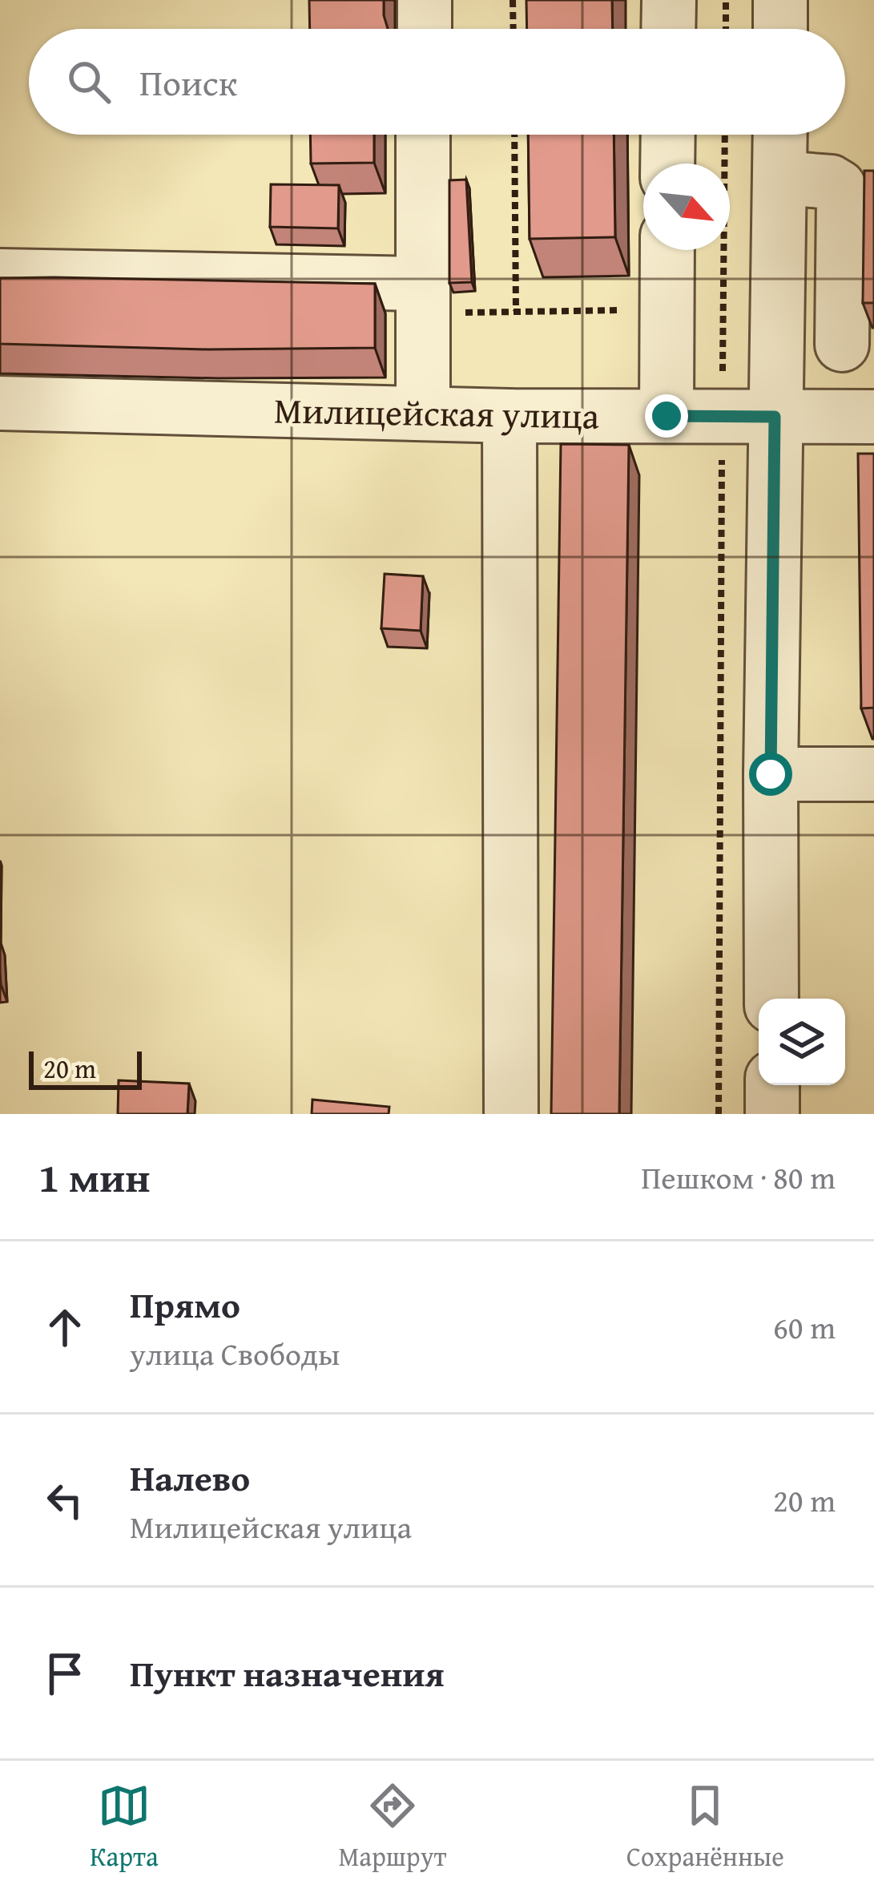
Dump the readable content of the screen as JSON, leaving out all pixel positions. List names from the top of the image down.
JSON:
{
  "streets": {
    "street": ["Милицейская улица"]
  },
  "scale_bar": "20 m",
  "north": "bottom right",
  "page": {
    "search": "Поиск",
    "scale": "20 m",
    "heading": ["1 мин", "Пешком · 80 m"],
    "list": [
      ["Прямо", "улица Свободы", "60 m"],
      ["Налево", "Милицейская улица", "20 m"],
      "Пункт назначения"
    ],
    "nav": ["Карта", "Маршрут", "Сохранённые"]
  }
}
